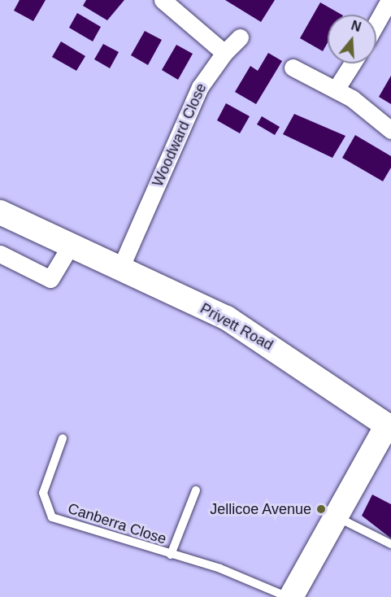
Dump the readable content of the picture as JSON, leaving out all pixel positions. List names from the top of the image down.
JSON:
{
  "streets": {
    "main road": ["Privett Road"],
    "street": ["Woodward Close"],
    "lane": ["Canberra Close"]
  },
  "crossings": [
    ["Woodward Close", "Privett Road"]
  ],
  "places": ["Jellicoe Avenue"],
  "north": "top"
}
